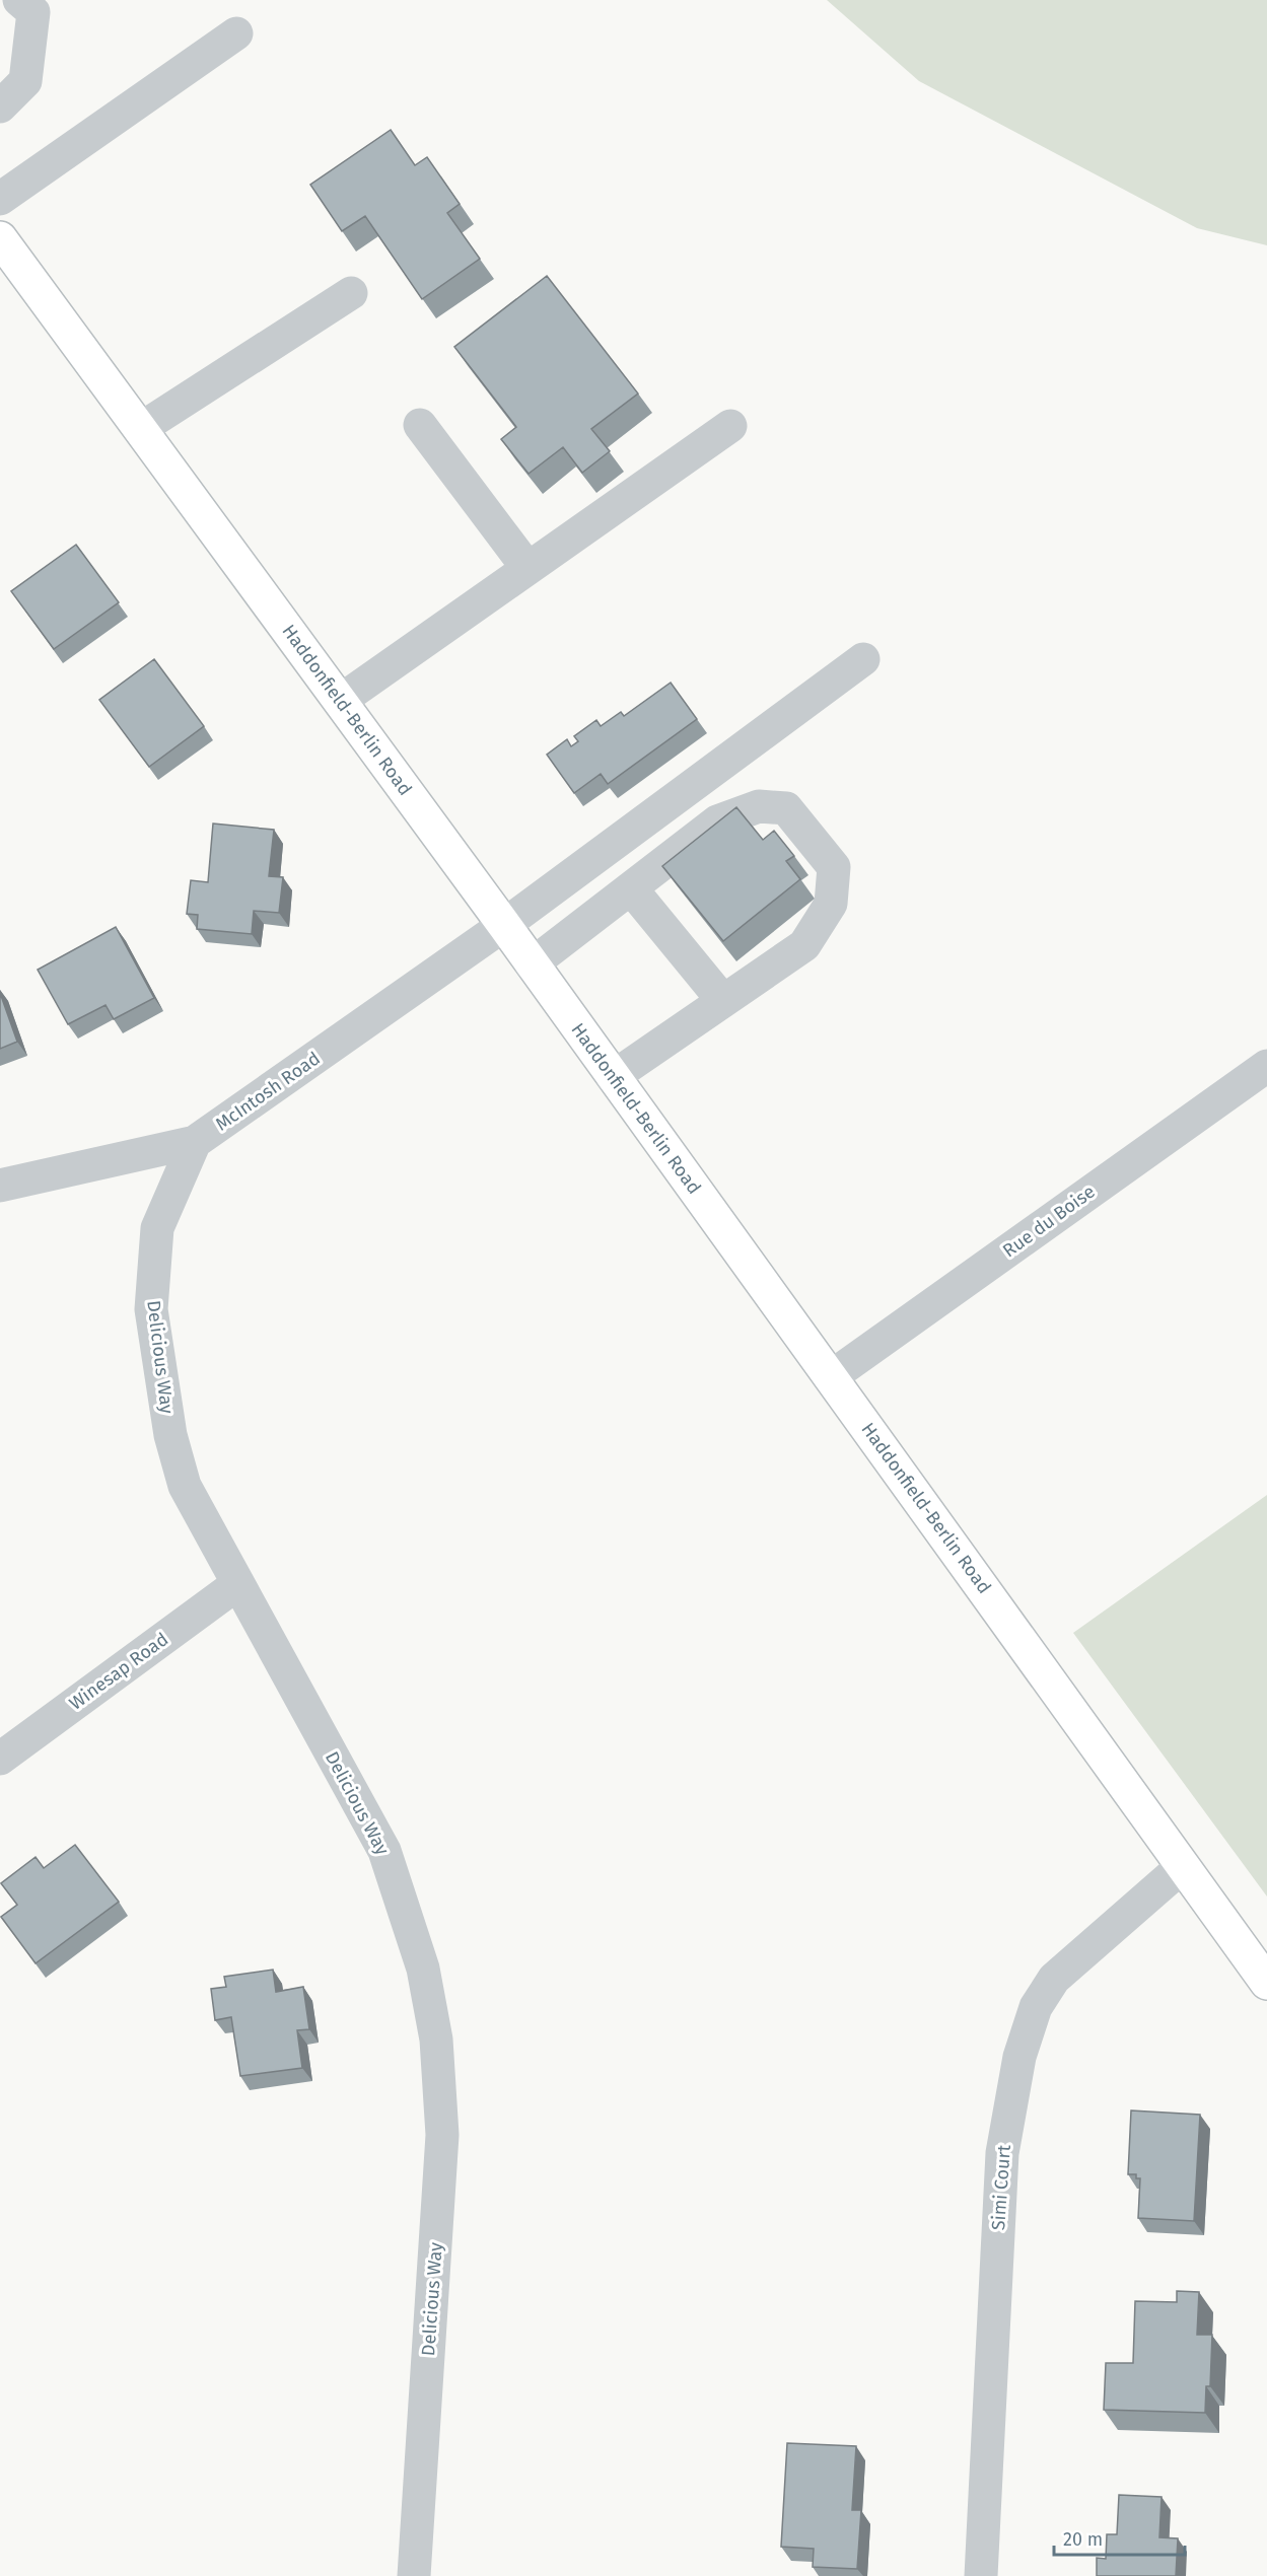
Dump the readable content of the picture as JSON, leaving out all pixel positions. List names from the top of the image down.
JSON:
{
  "streets": {
    "main road": ["Haddonfield-Berlin Road"],
    "street": [
      "McIntosh Road",
      "Rue du Boise",
      "Delicious Way",
      "Winesap Road",
      "Simi Court"
    ]
  },
  "crossings": [
    ["Haddonfield-Berlin Road", "McIntosh Road"],
    ["Haddonfield-Berlin Road", "Rue du Boise"],
    ["Haddonfield-Berlin Road", "Simi Court"],
    ["McIntosh Road", "Delicious Way"],
    ["Delicious Way", "Winesap Road"]
  ],
  "scale_bar": "20 m"
}
